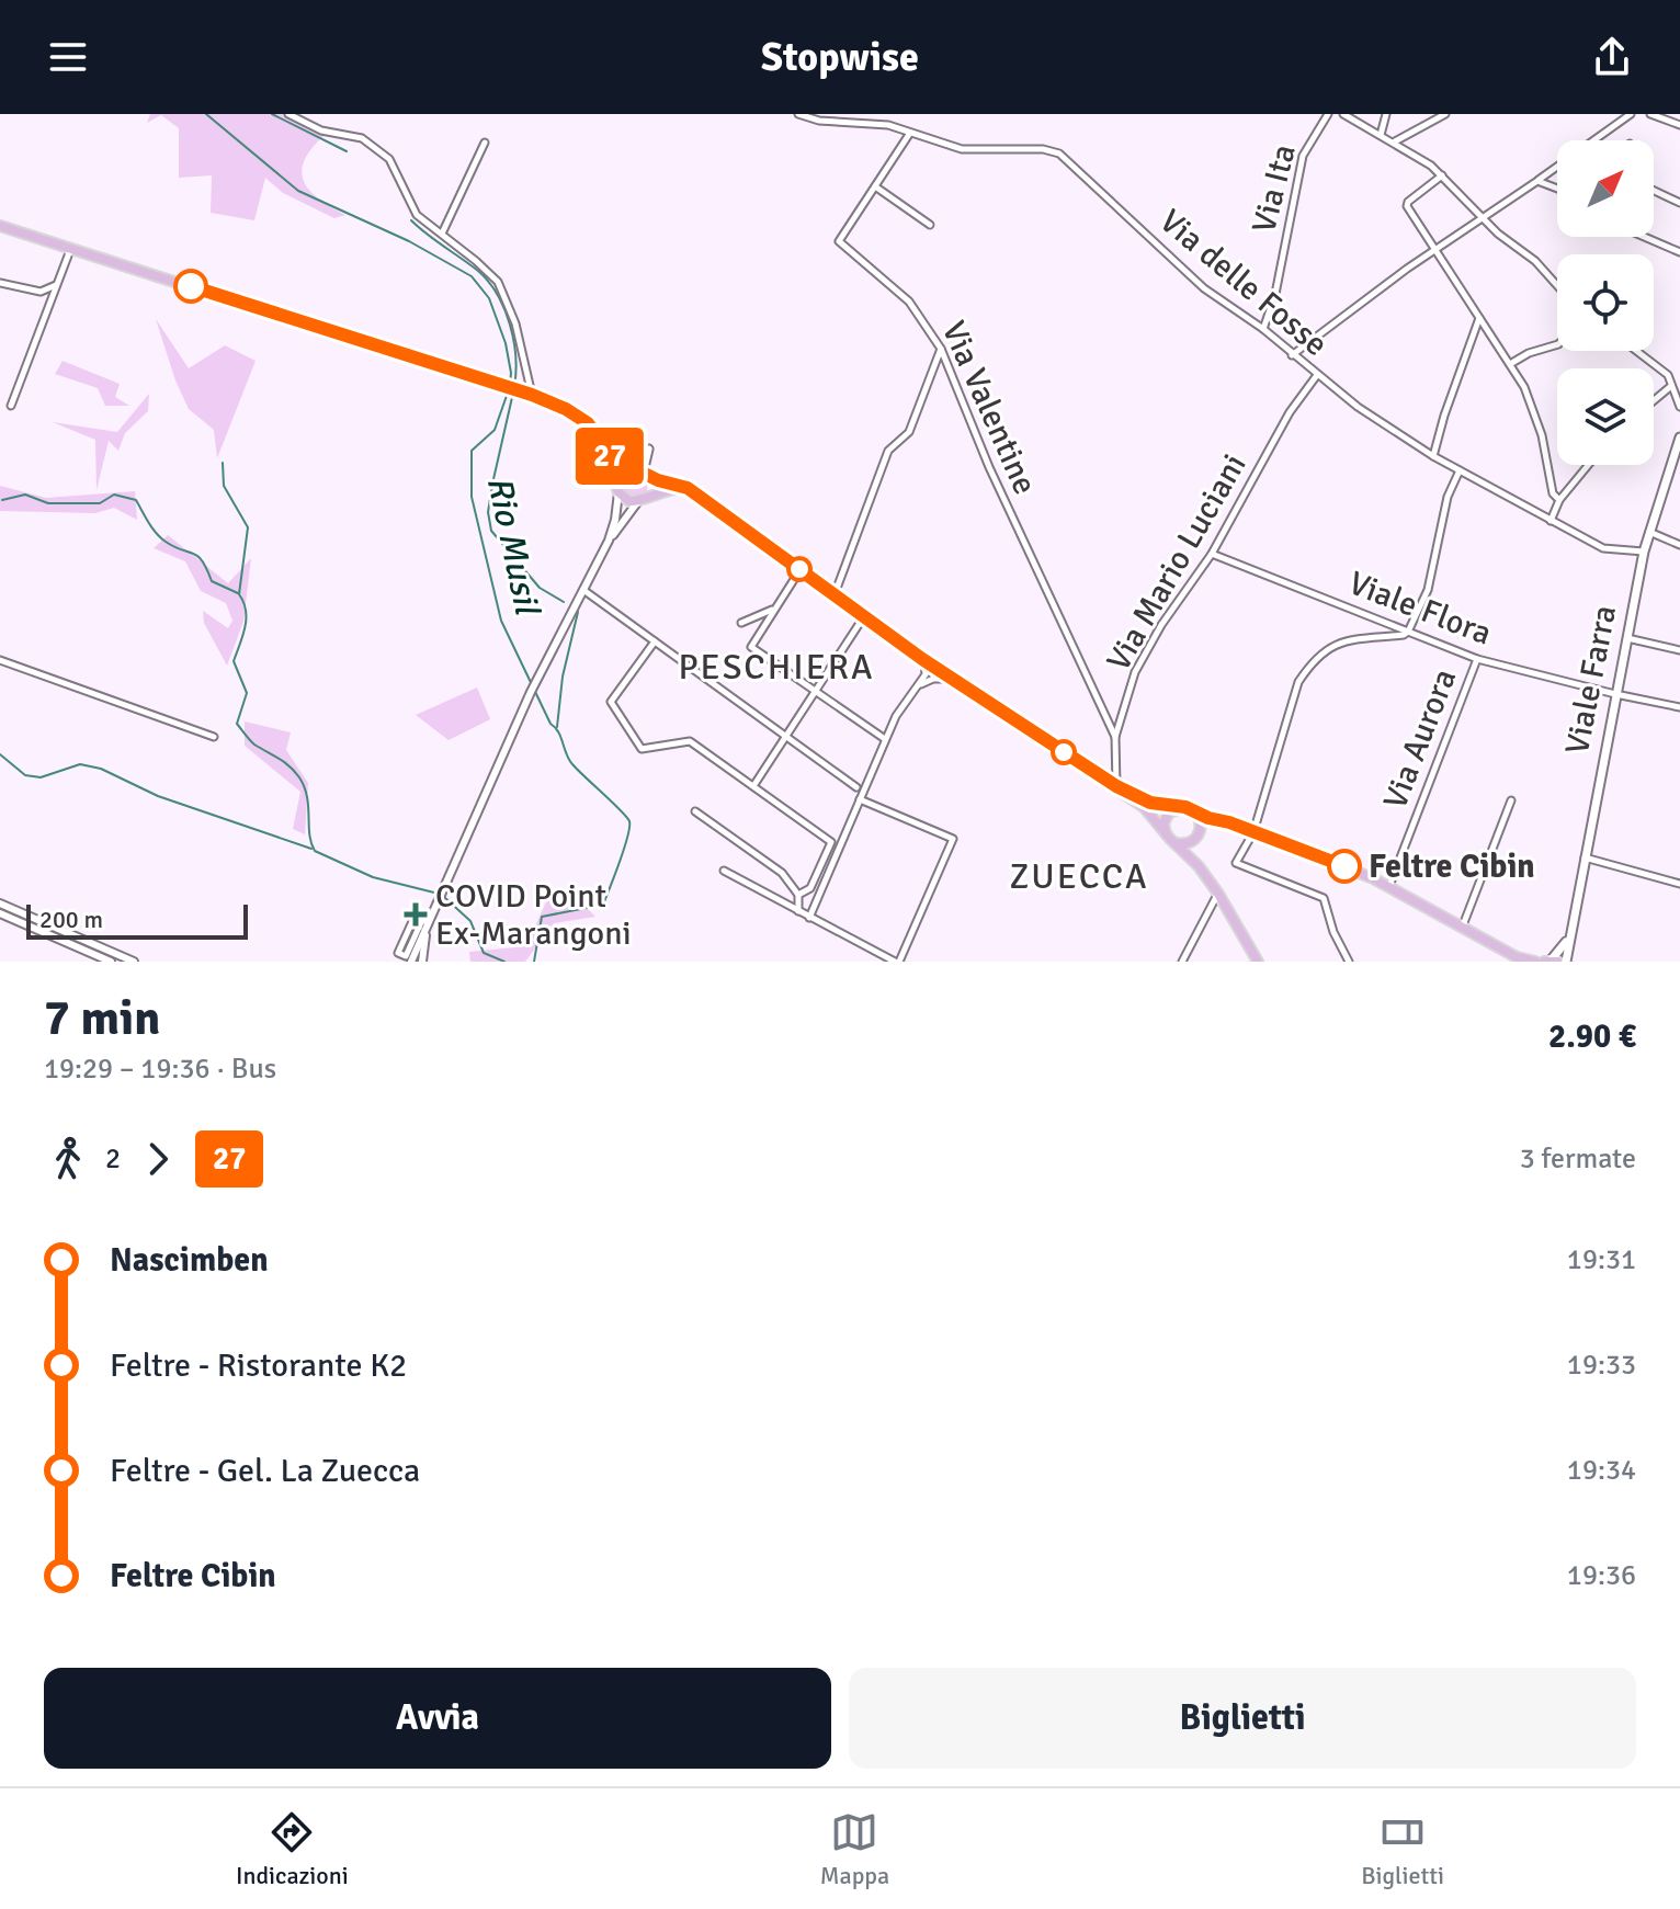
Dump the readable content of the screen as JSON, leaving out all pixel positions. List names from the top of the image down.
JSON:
{
  "streets": {
    "main road": ["Viale Farra"],
    "street": [
      "Via Ita",
      "Via delle Fosse",
      "Via Valentine",
      "Via Mario Luciani",
      "Viale Flora",
      "Via Aurora"
    ]
  },
  "crossings": [
    ["Via Ita", "Via delle Fosse"],
    ["Via delle Fosse", "Via Valentine"],
    ["Via delle Fosse", "Via Mario Luciani"],
    ["Via delle Fosse", "Viale Farra"],
    ["Via Valentine", "Via Mario Luciani"],
    ["Via Mario Luciani", "Viale Flora"],
    ["Viale Flora", "Viale Farra"],
    ["Viale Flora", "Via Aurora"]
  ],
  "districts": ["PESCHIERA", "ZUECCA"],
  "water": ["Rio Musil"],
  "places": {
    "other": ["Feltre Cibin"],
    "health": ["COVID Point Ex-Marangoni"]
  },
  "lines": ["bus line 27"],
  "scale_bar": "200 m",
  "north": "top right",
  "page": {
    "header": "Stopwise",
    "on_map": "27",
    "scale": "200 m",
    "heading": ["7 min", "19:29 – 19:36 · Bus", "2.90 €"],
    "legs": ["2", "27", "3 fermate"],
    "list": [
      {
        "name": "Nascimben",
        "value": "19:31"
      },
      {
        "name": "Feltre - Ristorante K2",
        "value": "19:33"
      },
      {
        "name": "Feltre - Gel. La Zuecca",
        "value": "19:34"
      },
      {
        "name": "Feltre Cibin",
        "value": "19:36"
      }
    ],
    "buttons": ["Avvia", "Biglietti"],
    "tabs": ["Indicazioni", "Mappa", "Biglietti"]
  }
}
